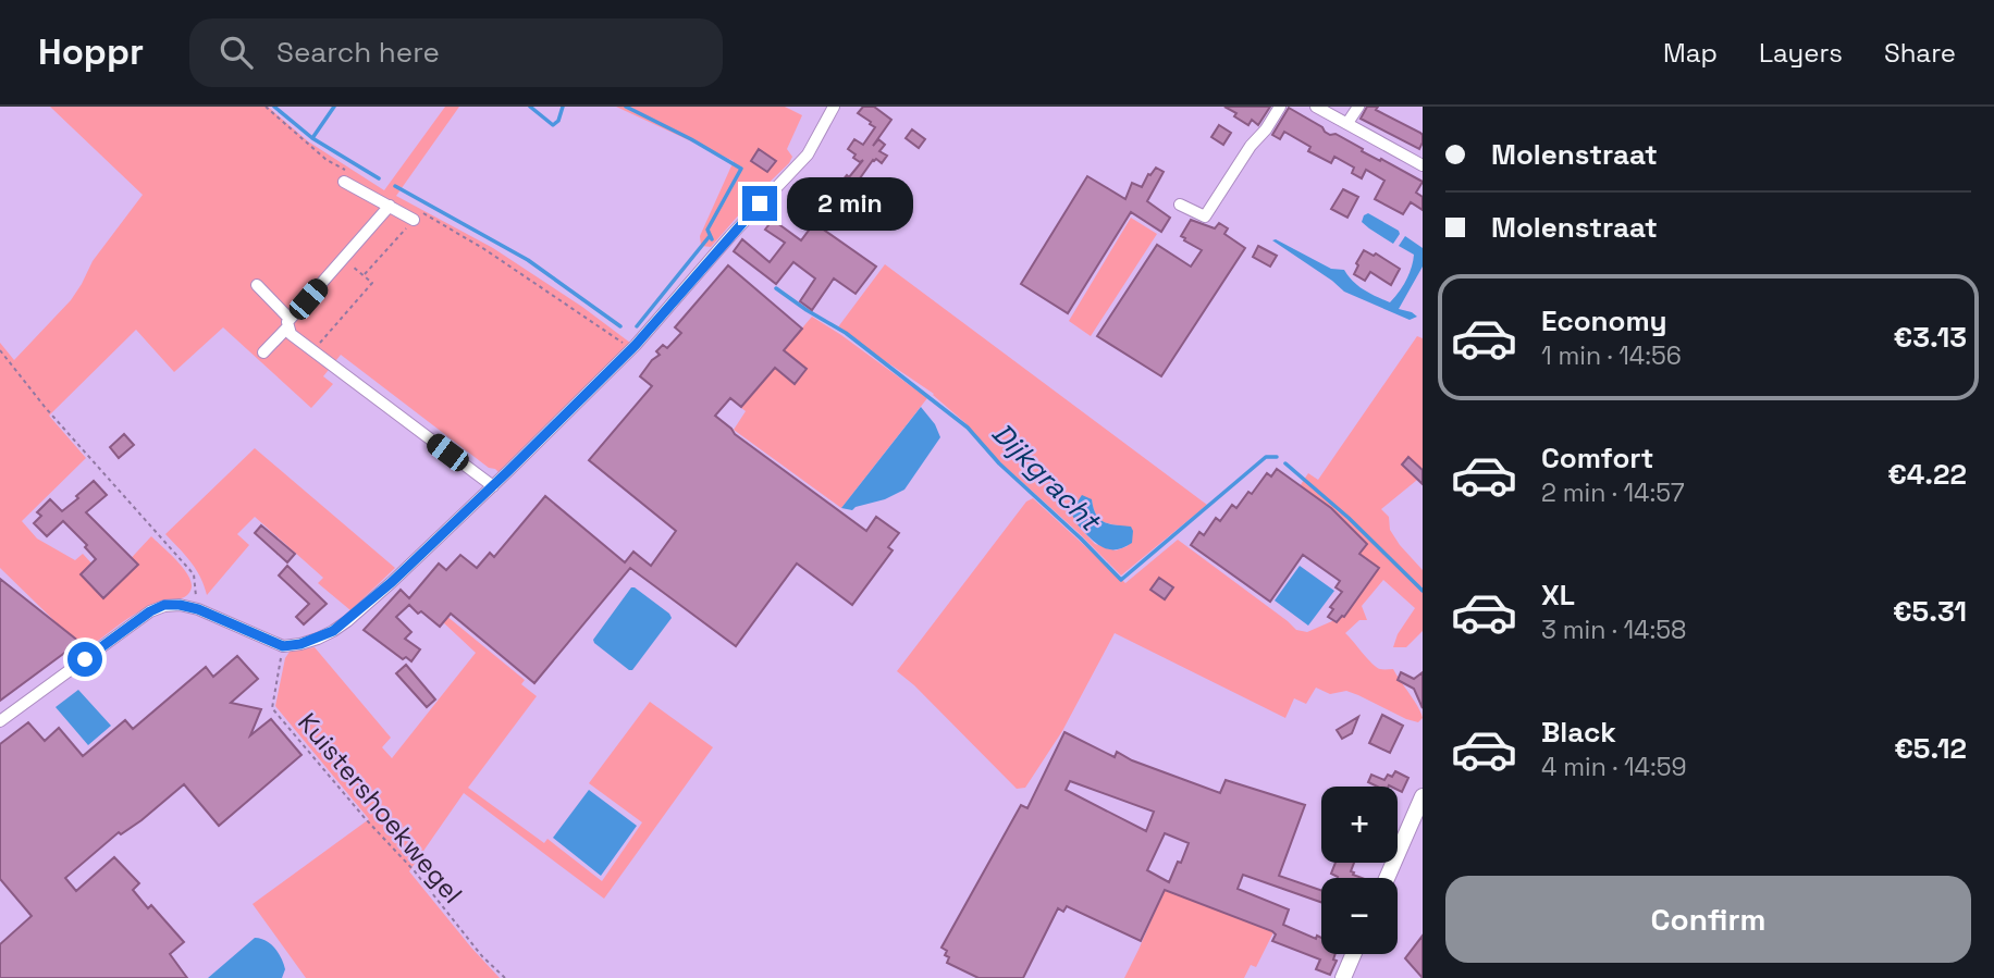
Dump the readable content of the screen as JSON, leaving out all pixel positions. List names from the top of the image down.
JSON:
{
  "streets": {
    "path": ["Kuistershoekwegel"]
  },
  "water": ["Dijkgracht"],
  "page": {
    "header": "Hoppr",
    "search": "Search here",
    "nav": ["Map", "Layers", "Share"],
    "banner": ["Molenstraat", "Molenstraat"],
    "bubble": "2 min",
    "list": [
      {
        "name": "Economy",
        "note": "1 min · 14:56",
        "value": "€3.13"
      },
      {
        "name": "Comfort",
        "note": "2 min · 14:57",
        "value": "€4.22"
      },
      {
        "name": "XL",
        "note": "3 min · 14:58",
        "value": "€5.31"
      },
      {
        "name": "Black",
        "note": "4 min · 14:59",
        "value": "€5.12"
      }
    ],
    "map_buttons": ["+", "−"],
    "buttons": "Confirm"
  }
}
